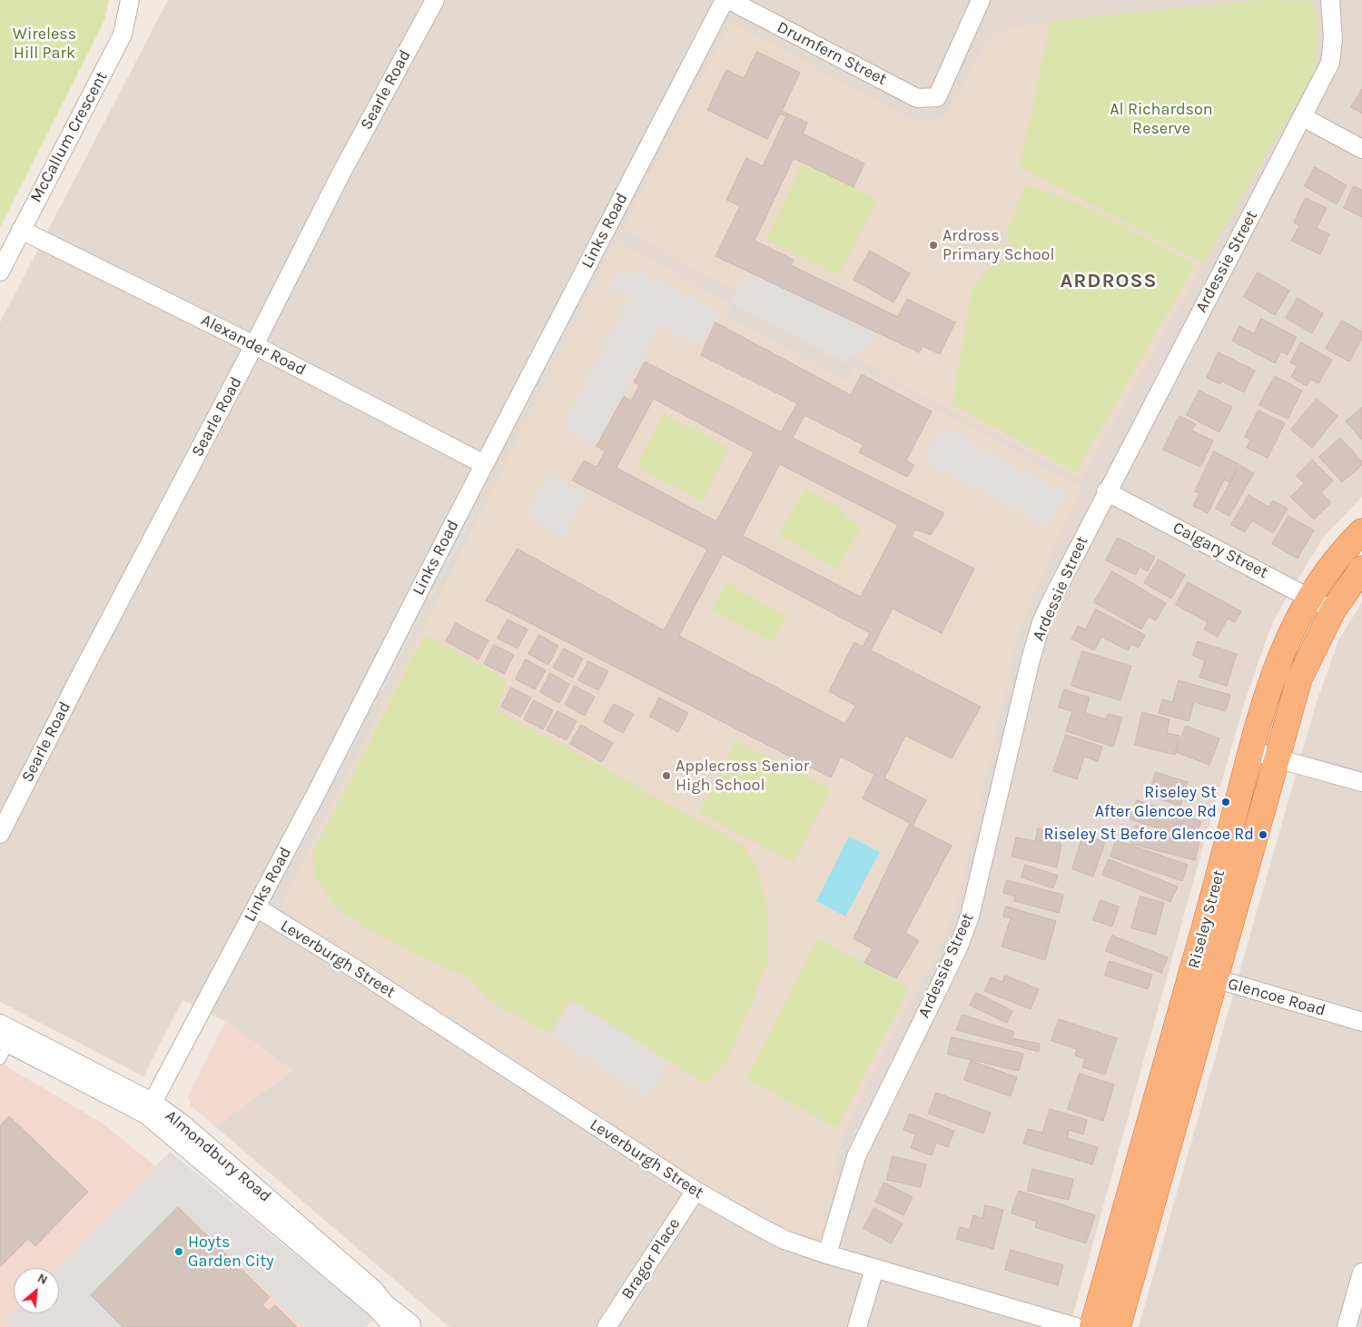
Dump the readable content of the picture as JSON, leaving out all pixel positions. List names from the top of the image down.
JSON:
{
  "streets": {
    "highway": ["Riseley Street"],
    "street": [
      "Drumfern Street",
      "Searle Road",
      "McCallum Crescent",
      "Links Road",
      "Ardessie Street",
      "Alexander Road",
      "Calgary Street",
      "Leverburgh Street",
      "Glencoe Road",
      "Almondbury Road",
      "Bragor Place"
    ]
  },
  "crossings": [
    ["Searle Road", "Alexander Road"],
    ["McCallum Crescent", "Alexander Road"],
    ["Links Road", "Alexander Road"],
    ["Links Road", "Leverburgh Street"],
    ["Links Road", "Almondbury Road"],
    ["Ardessie Street", "Calgary Street"],
    ["Ardessie Street", "Leverburgh Street"],
    ["Calgary Street", "Riseley Street"],
    ["Riseley Street", "Glencoe Road"],
    ["Leverburgh Street", "Bragor Place"]
  ],
  "districts": ["ARDROSS"],
  "parks": ["Wireless Hill Park", "Al Richardson Reserve"],
  "places": [
    "Ardross Primary School",
    "Applecross Senior High School",
    "Riseley St After Glencoe Rd",
    "Riseley St Before Glencoe Rd",
    "Hoyts Garden City"
  ],
  "north": "top right"
}
